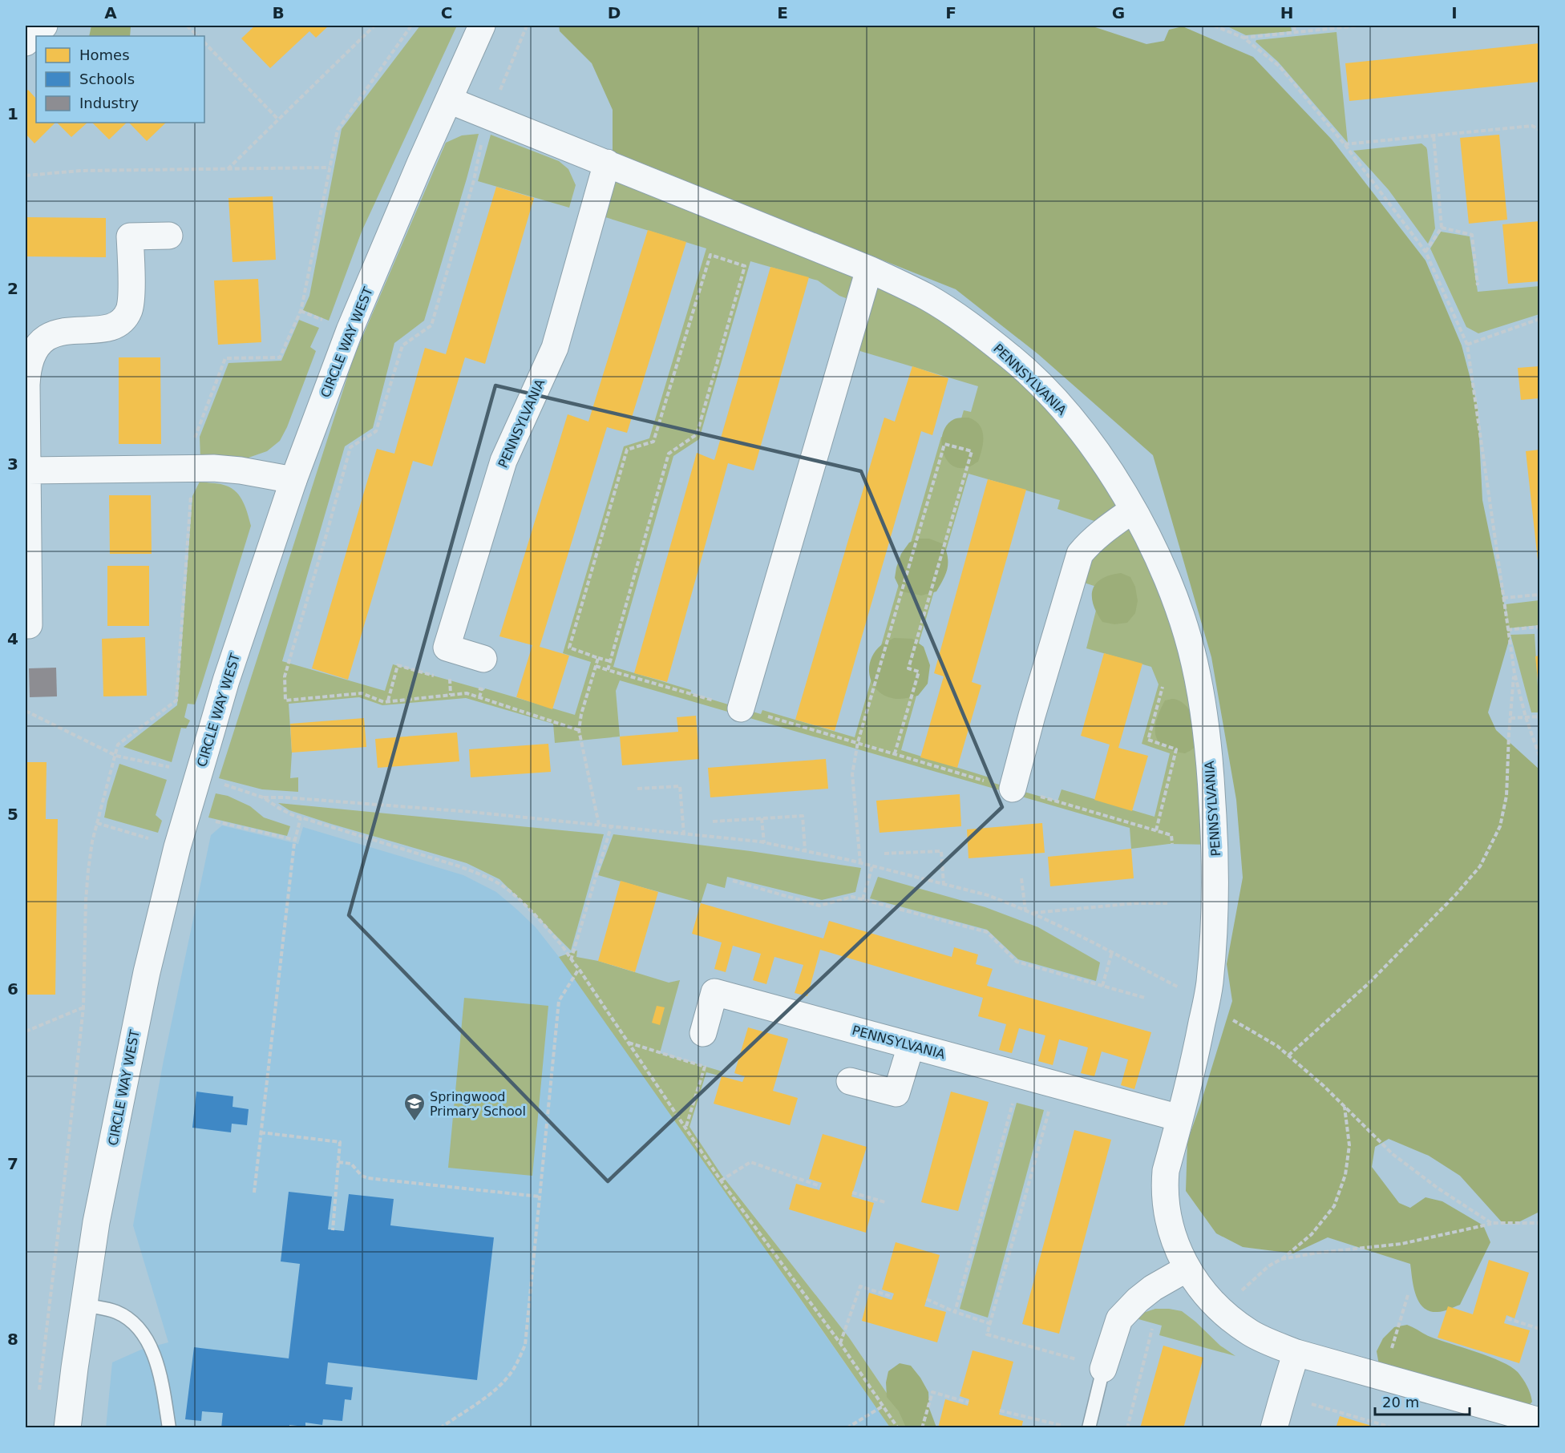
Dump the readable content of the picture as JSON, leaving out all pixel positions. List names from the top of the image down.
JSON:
{
  "streets": {
    "street": ["CIRCLE WAY WEST", "PENNSYLVANIA"]
  },
  "crossings": [
    ["CIRCLE WAY WEST", "PENNSYLVANIA"]
  ],
  "places": {
    "school or university": ["Springwood Primary School"]
  },
  "legend": ["Homes", "Schools", "Industry"],
  "scale_bar": "20 m",
  "grid": {
    "columns": [
      "A",
      "B",
      "C",
      "D",
      "E",
      "F",
      "G",
      "H",
      "I"
    ],
    "rows": [
      "1",
      "2",
      "3",
      "4",
      "5",
      "6",
      "7",
      "8"
    ]
  }
}
